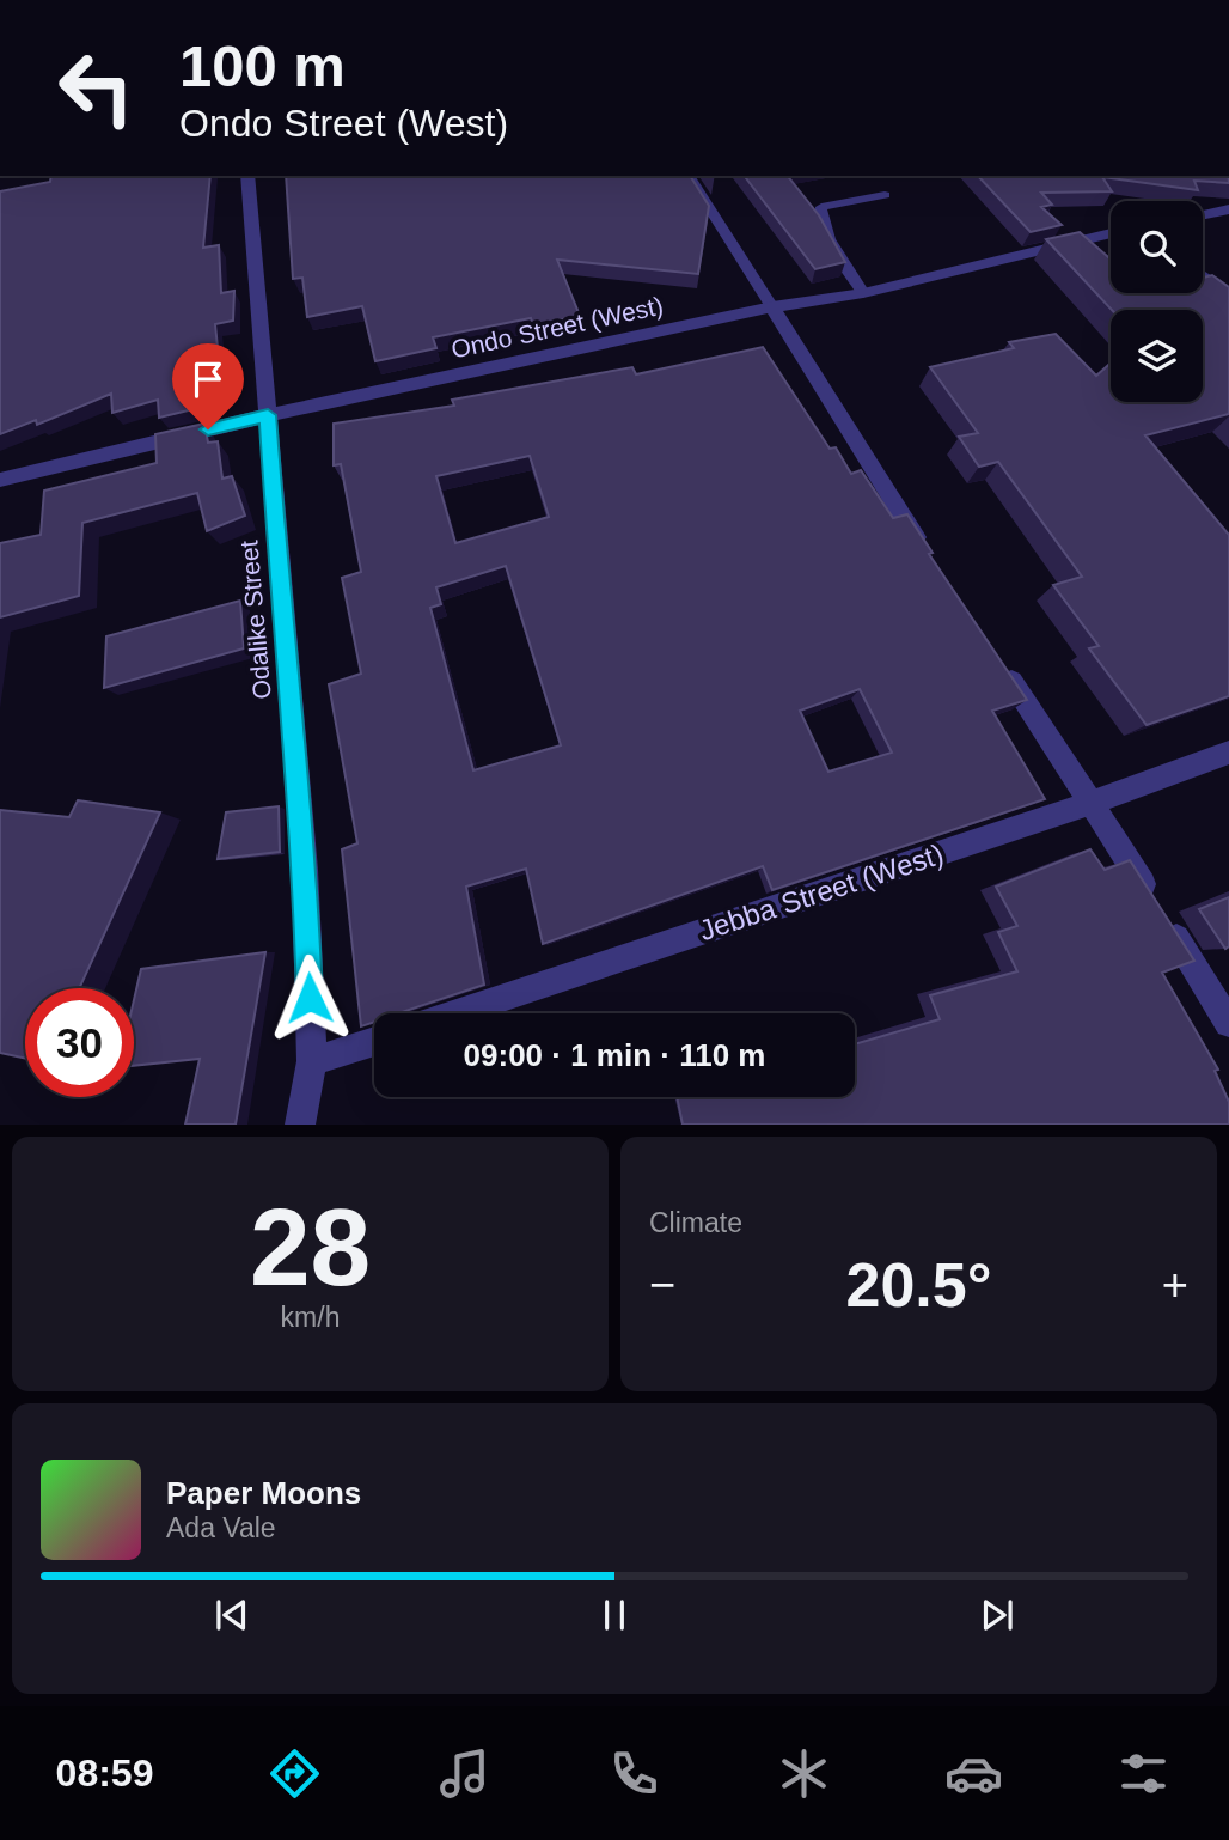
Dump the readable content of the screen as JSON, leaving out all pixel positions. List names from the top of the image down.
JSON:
{
  "streets": {
    "street": ["Ondo Street (West)", "Odalike Street", "Jebba Street (West)"]
  },
  "crossings": [
    ["Ondo Street (West)", "Odalike Street"]
  ],
  "page": {
    "turn": ["100 m", "Ondo Street (West)"],
    "limit": "30",
    "trip": "09:00 · 1 min · 110 m",
    "tile": [
      ["28", "km/h"],
      "Climate"
    ],
    "heat": ["−", "20.5°", "+"],
    "song": ["Paper Moons", "Ada Vale"],
    "tabs": "08:59"
  }
}
